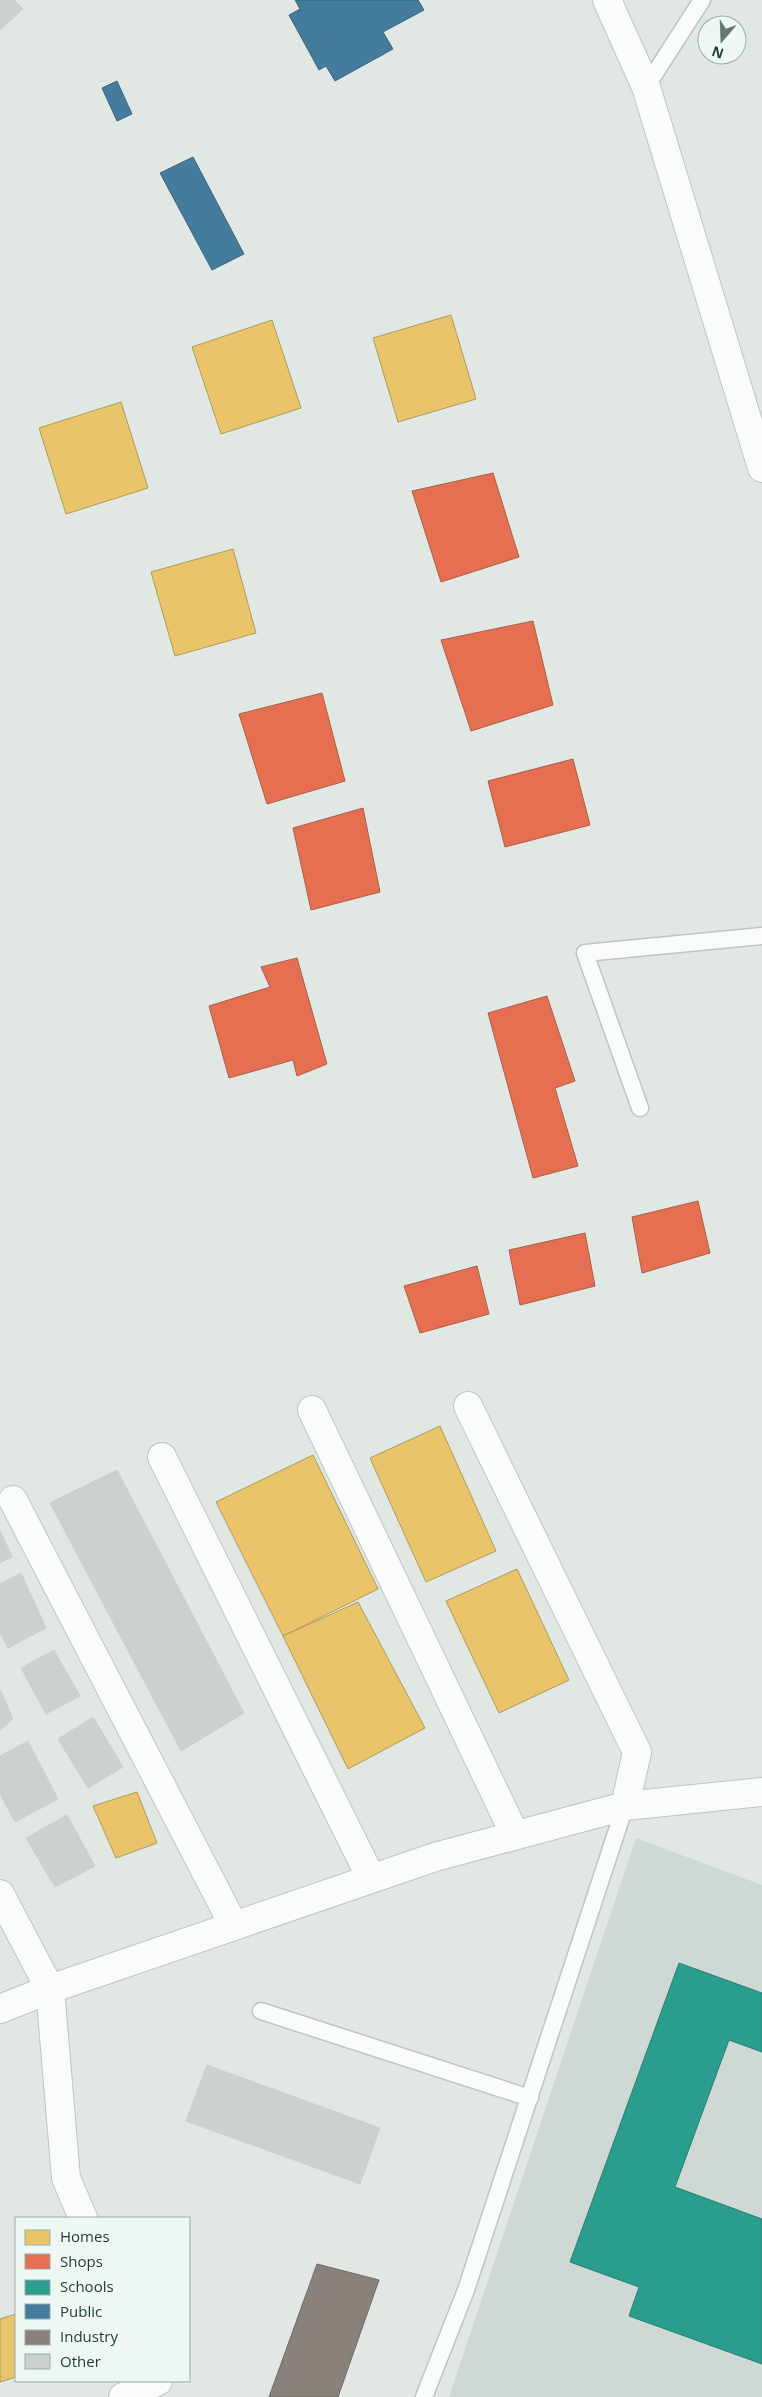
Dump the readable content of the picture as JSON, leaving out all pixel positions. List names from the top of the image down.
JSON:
{
  "legend": [
    "Homes",
    "Shops",
    "Schools",
    "Public",
    "Industry",
    "Other"
  ],
  "north": "bottom"
}
